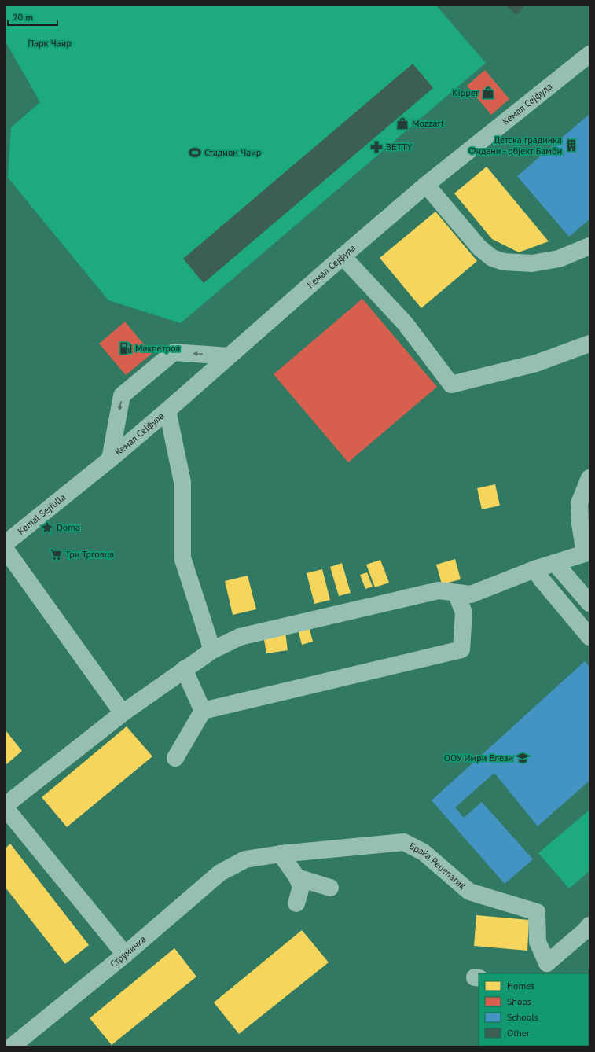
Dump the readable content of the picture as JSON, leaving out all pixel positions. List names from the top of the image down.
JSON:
{
  "streets": {
    "street": [
      "Кемал Сејфула",
      "Kemal Sejfulla",
      "Браќа Реџепагиќ",
      "Струмичка"
    ]
  },
  "crossings": [
    ["Кемал Сејфула", "Kemal Sejfulla"],
    ["Браќа Реџепагиќ", "Струмичка"]
  ],
  "parks": ["Парк Чаир"],
  "places": {
    "shop": ["Kipper", "Mozzart"],
    "building": ["Детска градинка Фидани - објект Бамби"],
    "pharmacy": ["BETTY"],
    "sports": ["Стадион Чаир"],
    "fuel station": ["Макпетрол"],
    "place": ["Doma"],
    "supermarket": ["Три Трговца"],
    "school or university": ["ООУ Имри Елези"]
  },
  "legend": [
    "Homes",
    "Shops",
    "Schools",
    "Other"
  ],
  "scale_bar": "20 m"
}
